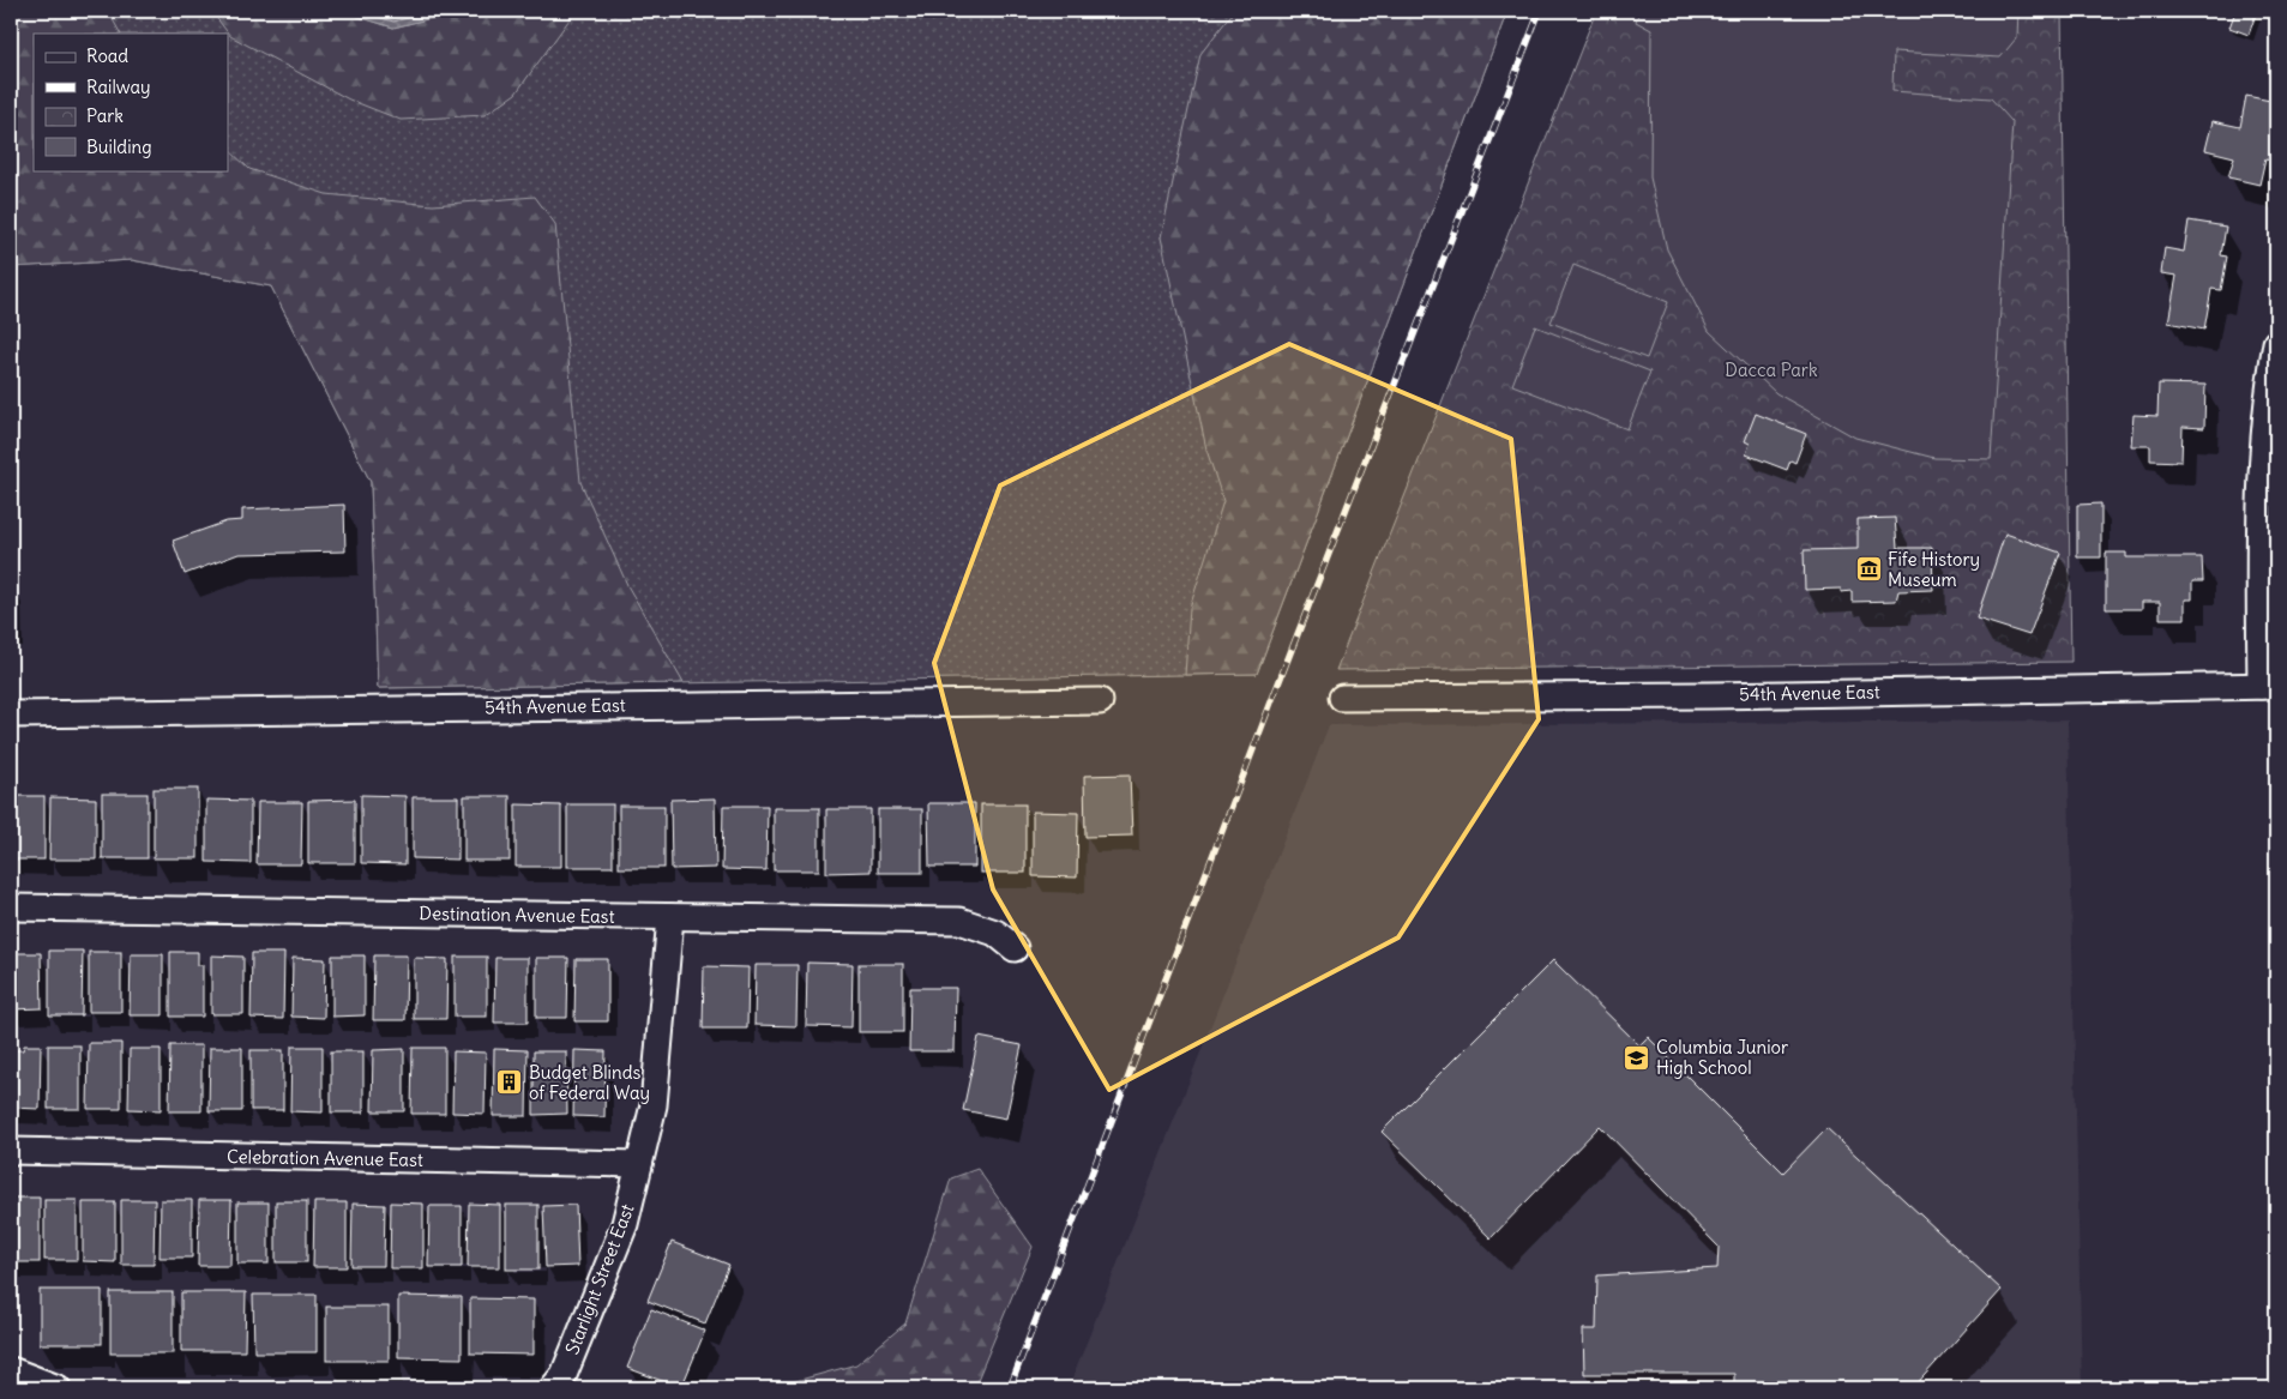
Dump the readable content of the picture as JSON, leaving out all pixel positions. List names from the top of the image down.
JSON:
{
  "streets": {
    "street": [
      "54th Avenue East",
      "Destination Avenue East",
      "Celebration Avenue East",
      "Starlight Street East"
    ]
  },
  "crossings": [
    ["Destination Avenue East", "Starlight Street East"],
    ["Celebration Avenue East", "Starlight Street East"]
  ],
  "parks": ["Dacca Park"],
  "places": {
    "museum": ["Fife History Museum"],
    "school or university": ["Columbia Junior High School"],
    "building": ["Budget Blinds of Federal Way"]
  },
  "legend": [
    "Road",
    "Railway",
    "Park",
    "Building"
  ]
}
